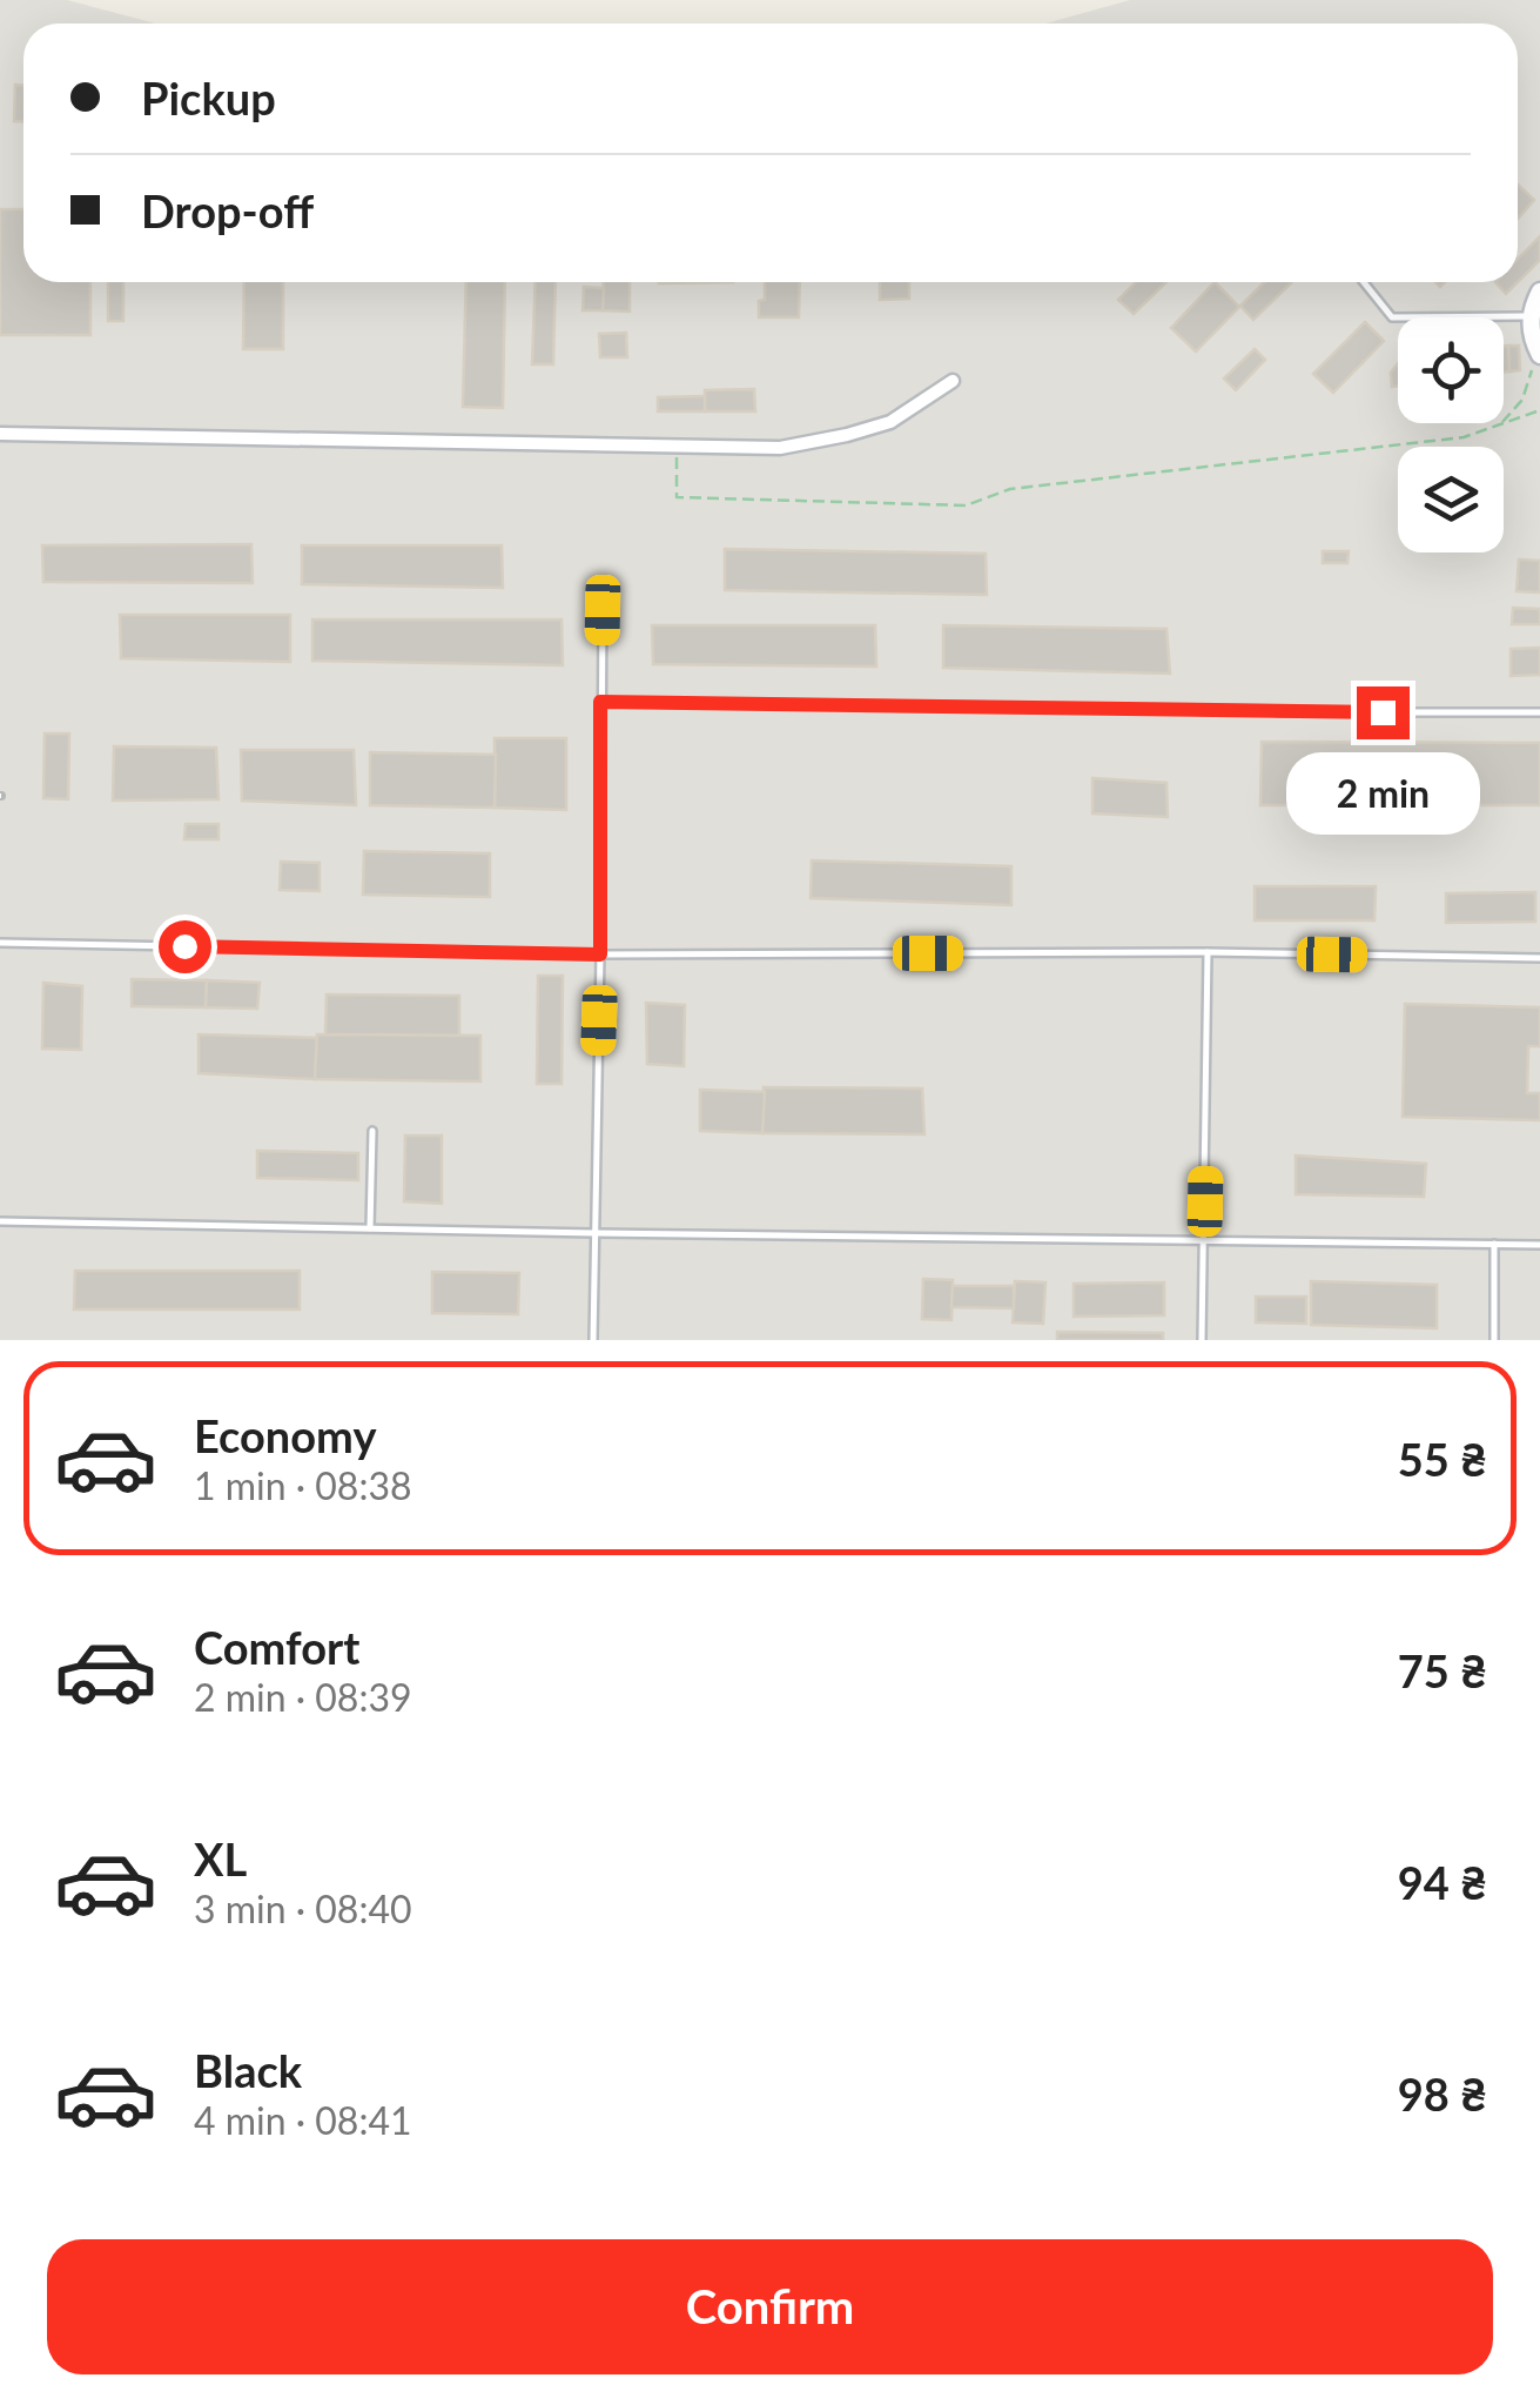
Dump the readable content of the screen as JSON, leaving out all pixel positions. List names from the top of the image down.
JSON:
{
  "page": {
    "banner": ["Pickup", "Drop-off"],
    "bubble": "2 min",
    "list": [
      {
        "name": "Economy",
        "note": "1 min · 08:38",
        "value": "55 ₴"
      },
      {
        "name": "Comfort",
        "note": "2 min · 08:39",
        "value": "75 ₴"
      },
      {
        "name": "XL",
        "note": "3 min · 08:40",
        "value": "94 ₴"
      },
      {
        "name": "Black",
        "note": "4 min · 08:41",
        "value": "98 ₴"
      }
    ],
    "buttons": "Confirm"
  }
}
